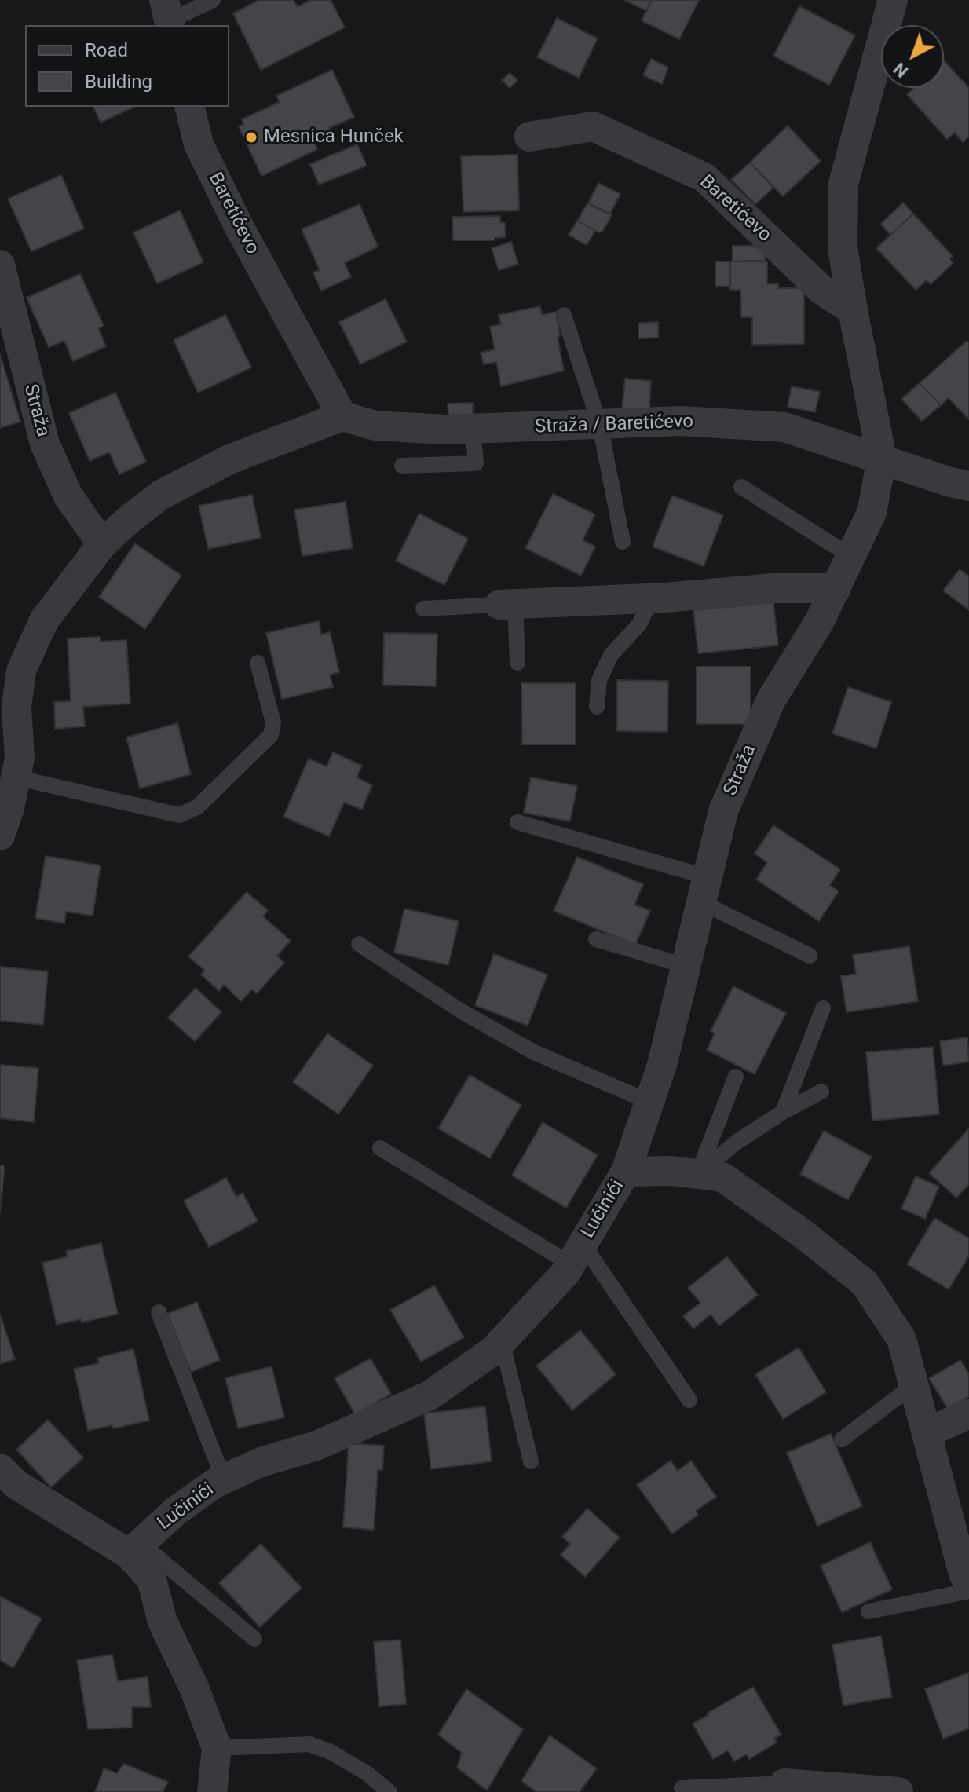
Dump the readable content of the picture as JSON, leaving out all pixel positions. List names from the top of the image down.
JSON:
{
  "streets": {
    "street": [
      "Baretićevo",
      "Straža",
      "Straža / Baretićevo",
      "Lučinići"
    ]
  },
  "crossings": [
    ["Baretićevo", "Straža / Baretićevo"],
    ["Straža", "Straža / Baretićevo"],
    ["Straža", "Lučinići"]
  ],
  "places": ["Mesnica Hunček"],
  "legend": ["Road", "Building"],
  "north": "bottom left"
}
